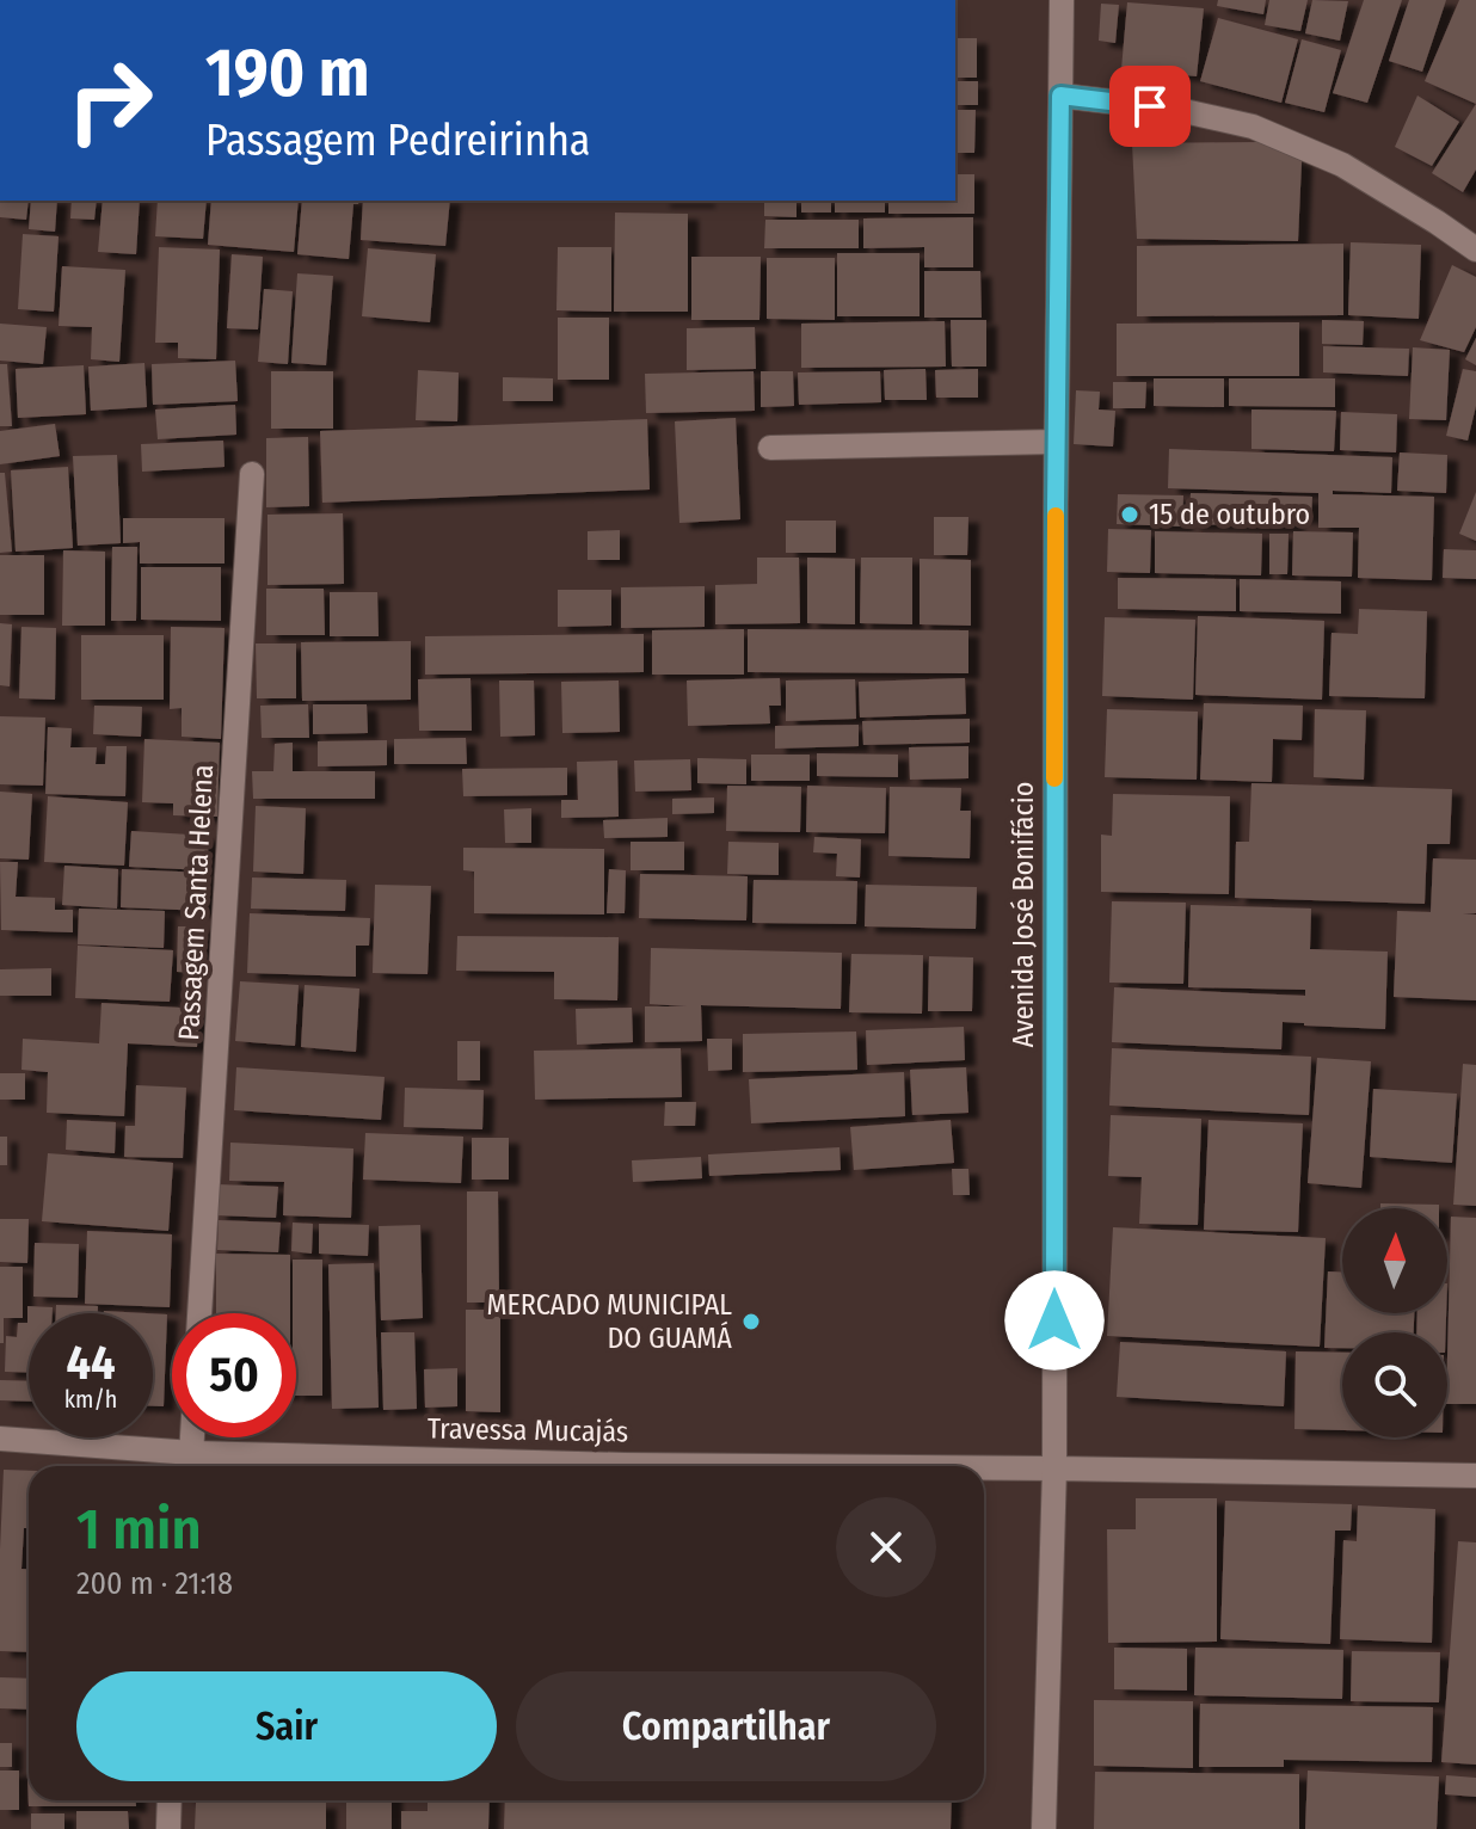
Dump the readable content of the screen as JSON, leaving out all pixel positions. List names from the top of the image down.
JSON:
{
  "streets": {
    "street": ["Passagem Santa Helena", "Avenida José Bonifácio", "Travessa Mucajás"]
  },
  "crossings": [
    ["Avenida José Bonifácio", "Travessa Mucajás"]
  ],
  "places": ["15 de outubro", "MERCADO MUNICIPAL DO GUAMÁ"],
  "north": "top",
  "page": {
    "turn": ["190 m", "Passagem Pedreirinha"],
    "speed": "44 km/h",
    "limit": "50",
    "heading": ["1 min", "200 m · 21:18"],
    "buttons": ["Sair", "Compartilhar"]
  }
}
